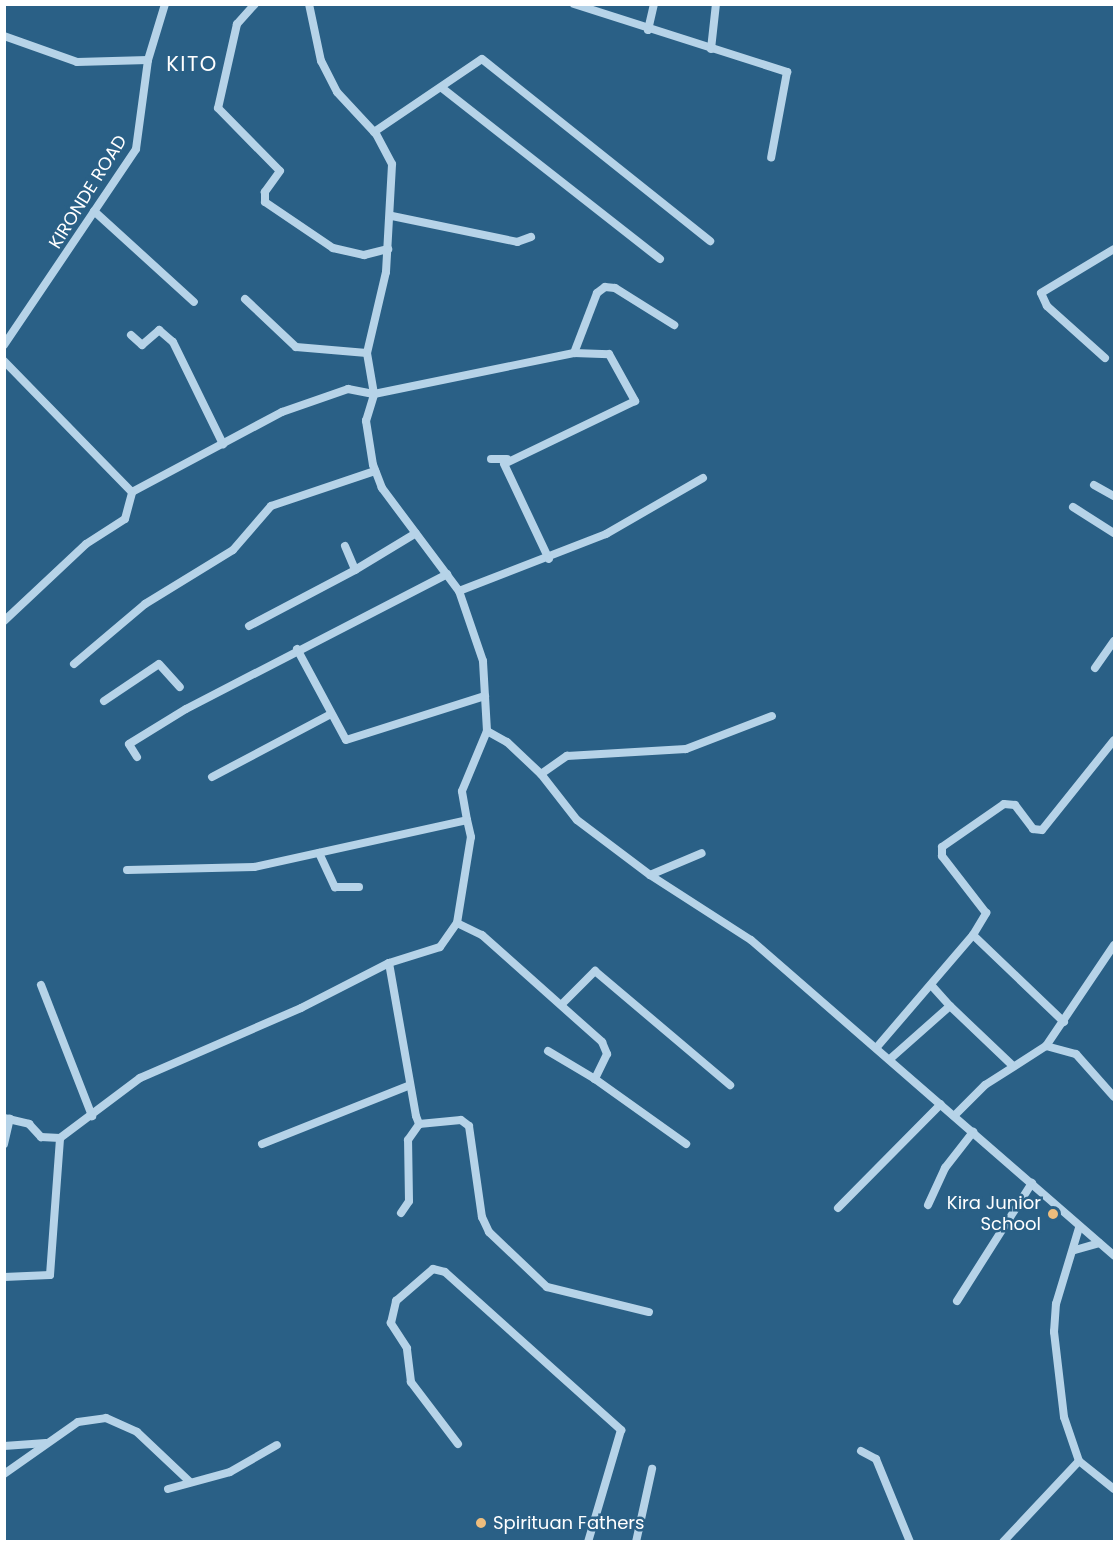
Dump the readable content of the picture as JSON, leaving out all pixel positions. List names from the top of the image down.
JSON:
{
  "streets": {
    "street": ["KIRONDE ROAD"]
  },
  "districts": ["KITO"],
  "places": ["Kira Junior School", "Spirituan Fathers"]
}
